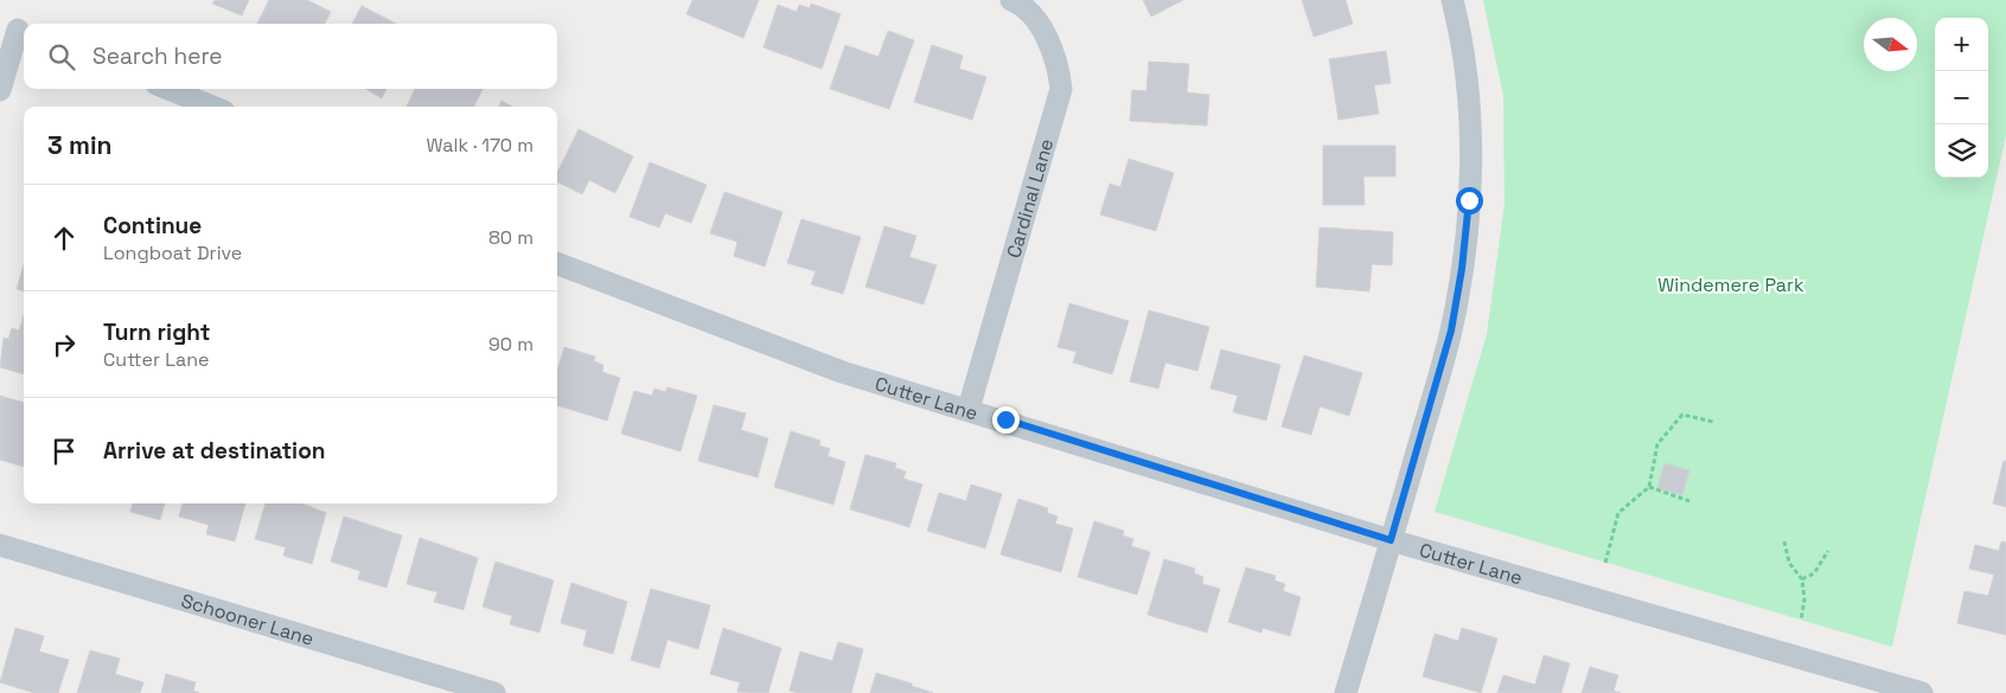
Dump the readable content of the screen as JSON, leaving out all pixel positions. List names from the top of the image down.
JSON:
{
  "streets": {
    "street": ["Cardinal Lane", "Cutter Lane", "Schooner Lane"]
  },
  "crossings": [
    ["Cardinal Lane", "Cutter Lane"]
  ],
  "parks": ["Windemere Park"],
  "north": "right",
  "page": {
    "map_buttons": ["+", "−"],
    "search": "Search here",
    "heading": ["3 min", "Walk · 170 m"],
    "list": [
      ["Continue", "Longboat Drive", "80 m"],
      ["Turn right", "Cutter Lane", "90 m"],
      "Arrive at destination"
    ]
  }
}
